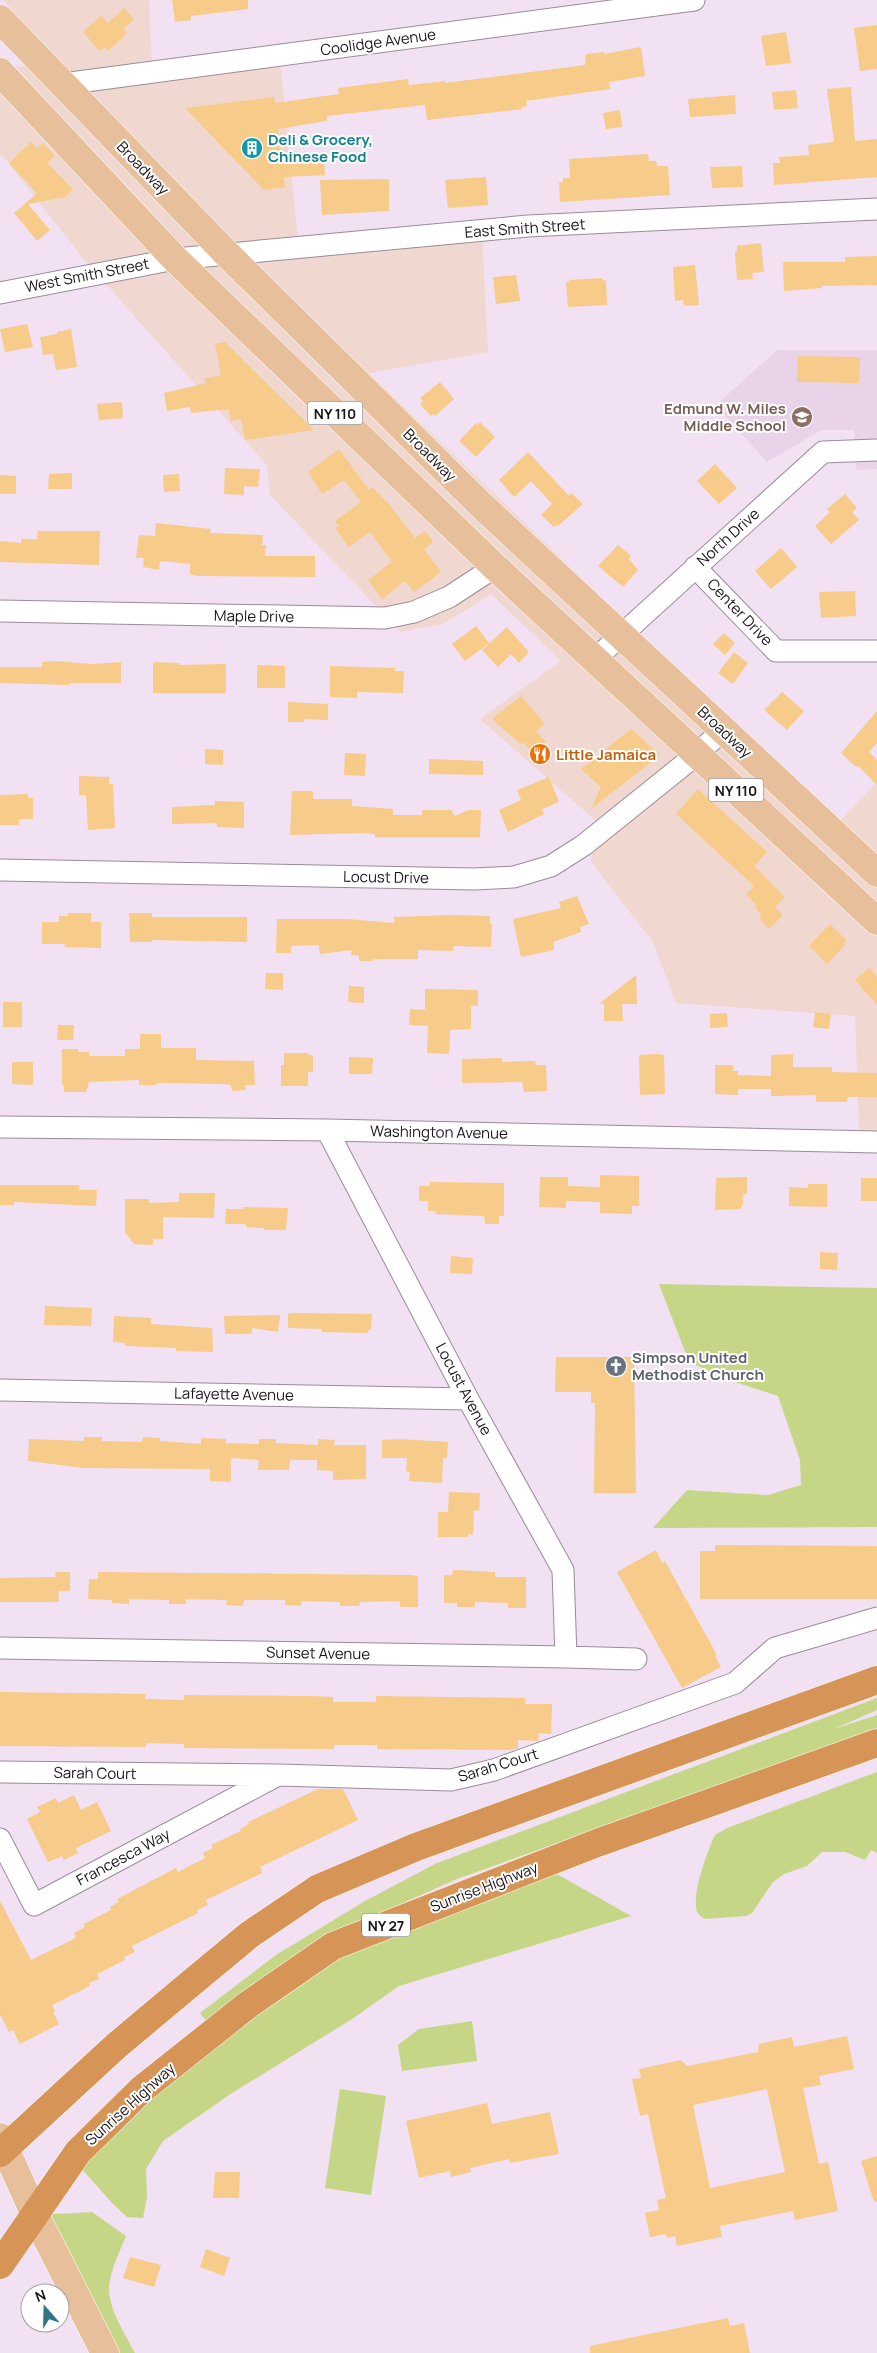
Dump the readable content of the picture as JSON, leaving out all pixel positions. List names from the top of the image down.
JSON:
{
  "streets": {
    "highway": ["Sunrise Highway", "NY 27"],
    "main road": ["Broadway", "NY 110"],
    "street": [
      "Coolidge Avenue",
      "East Smith Street",
      "West Smith Street",
      "North Drive",
      "Center Drive",
      "Maple Drive",
      "Locust Drive",
      "Washington Avenue",
      "Locust Avenue",
      "Lafayette Avenue",
      "Sunset Avenue",
      "Sarah Court",
      "Francesca Way"
    ]
  },
  "crossings": [
    ["Coolidge Avenue", "Broadway"],
    ["Broadway", "East Smith Street"],
    ["Broadway", "North Drive"],
    ["Broadway", "Locust Drive"],
    ["East Smith Street", "West Smith Street"],
    ["East Smith Street", "NY 110"],
    ["West Smith Street", "NY 110"],
    ["NY 110", "North Drive"],
    ["NY 110", "Maple Drive"],
    ["NY 110", "Locust Drive"],
    ["North Drive", "Center Drive"],
    ["Washington Avenue", "Locust Avenue"],
    ["Locust Avenue", "Lafayette Avenue"],
    ["Locust Avenue", "Sunset Avenue"],
    ["Sarah Court", "Francesca Way"]
  ],
  "places": {
    "building": ["Deli & Grocery, Chinese Food"],
    "school or university": ["Edmund W. Miles Middle School"],
    "restaurant": ["Little Jamaica"],
    "church": ["Simpson United Methodist Church"]
  },
  "north": "top"
}
